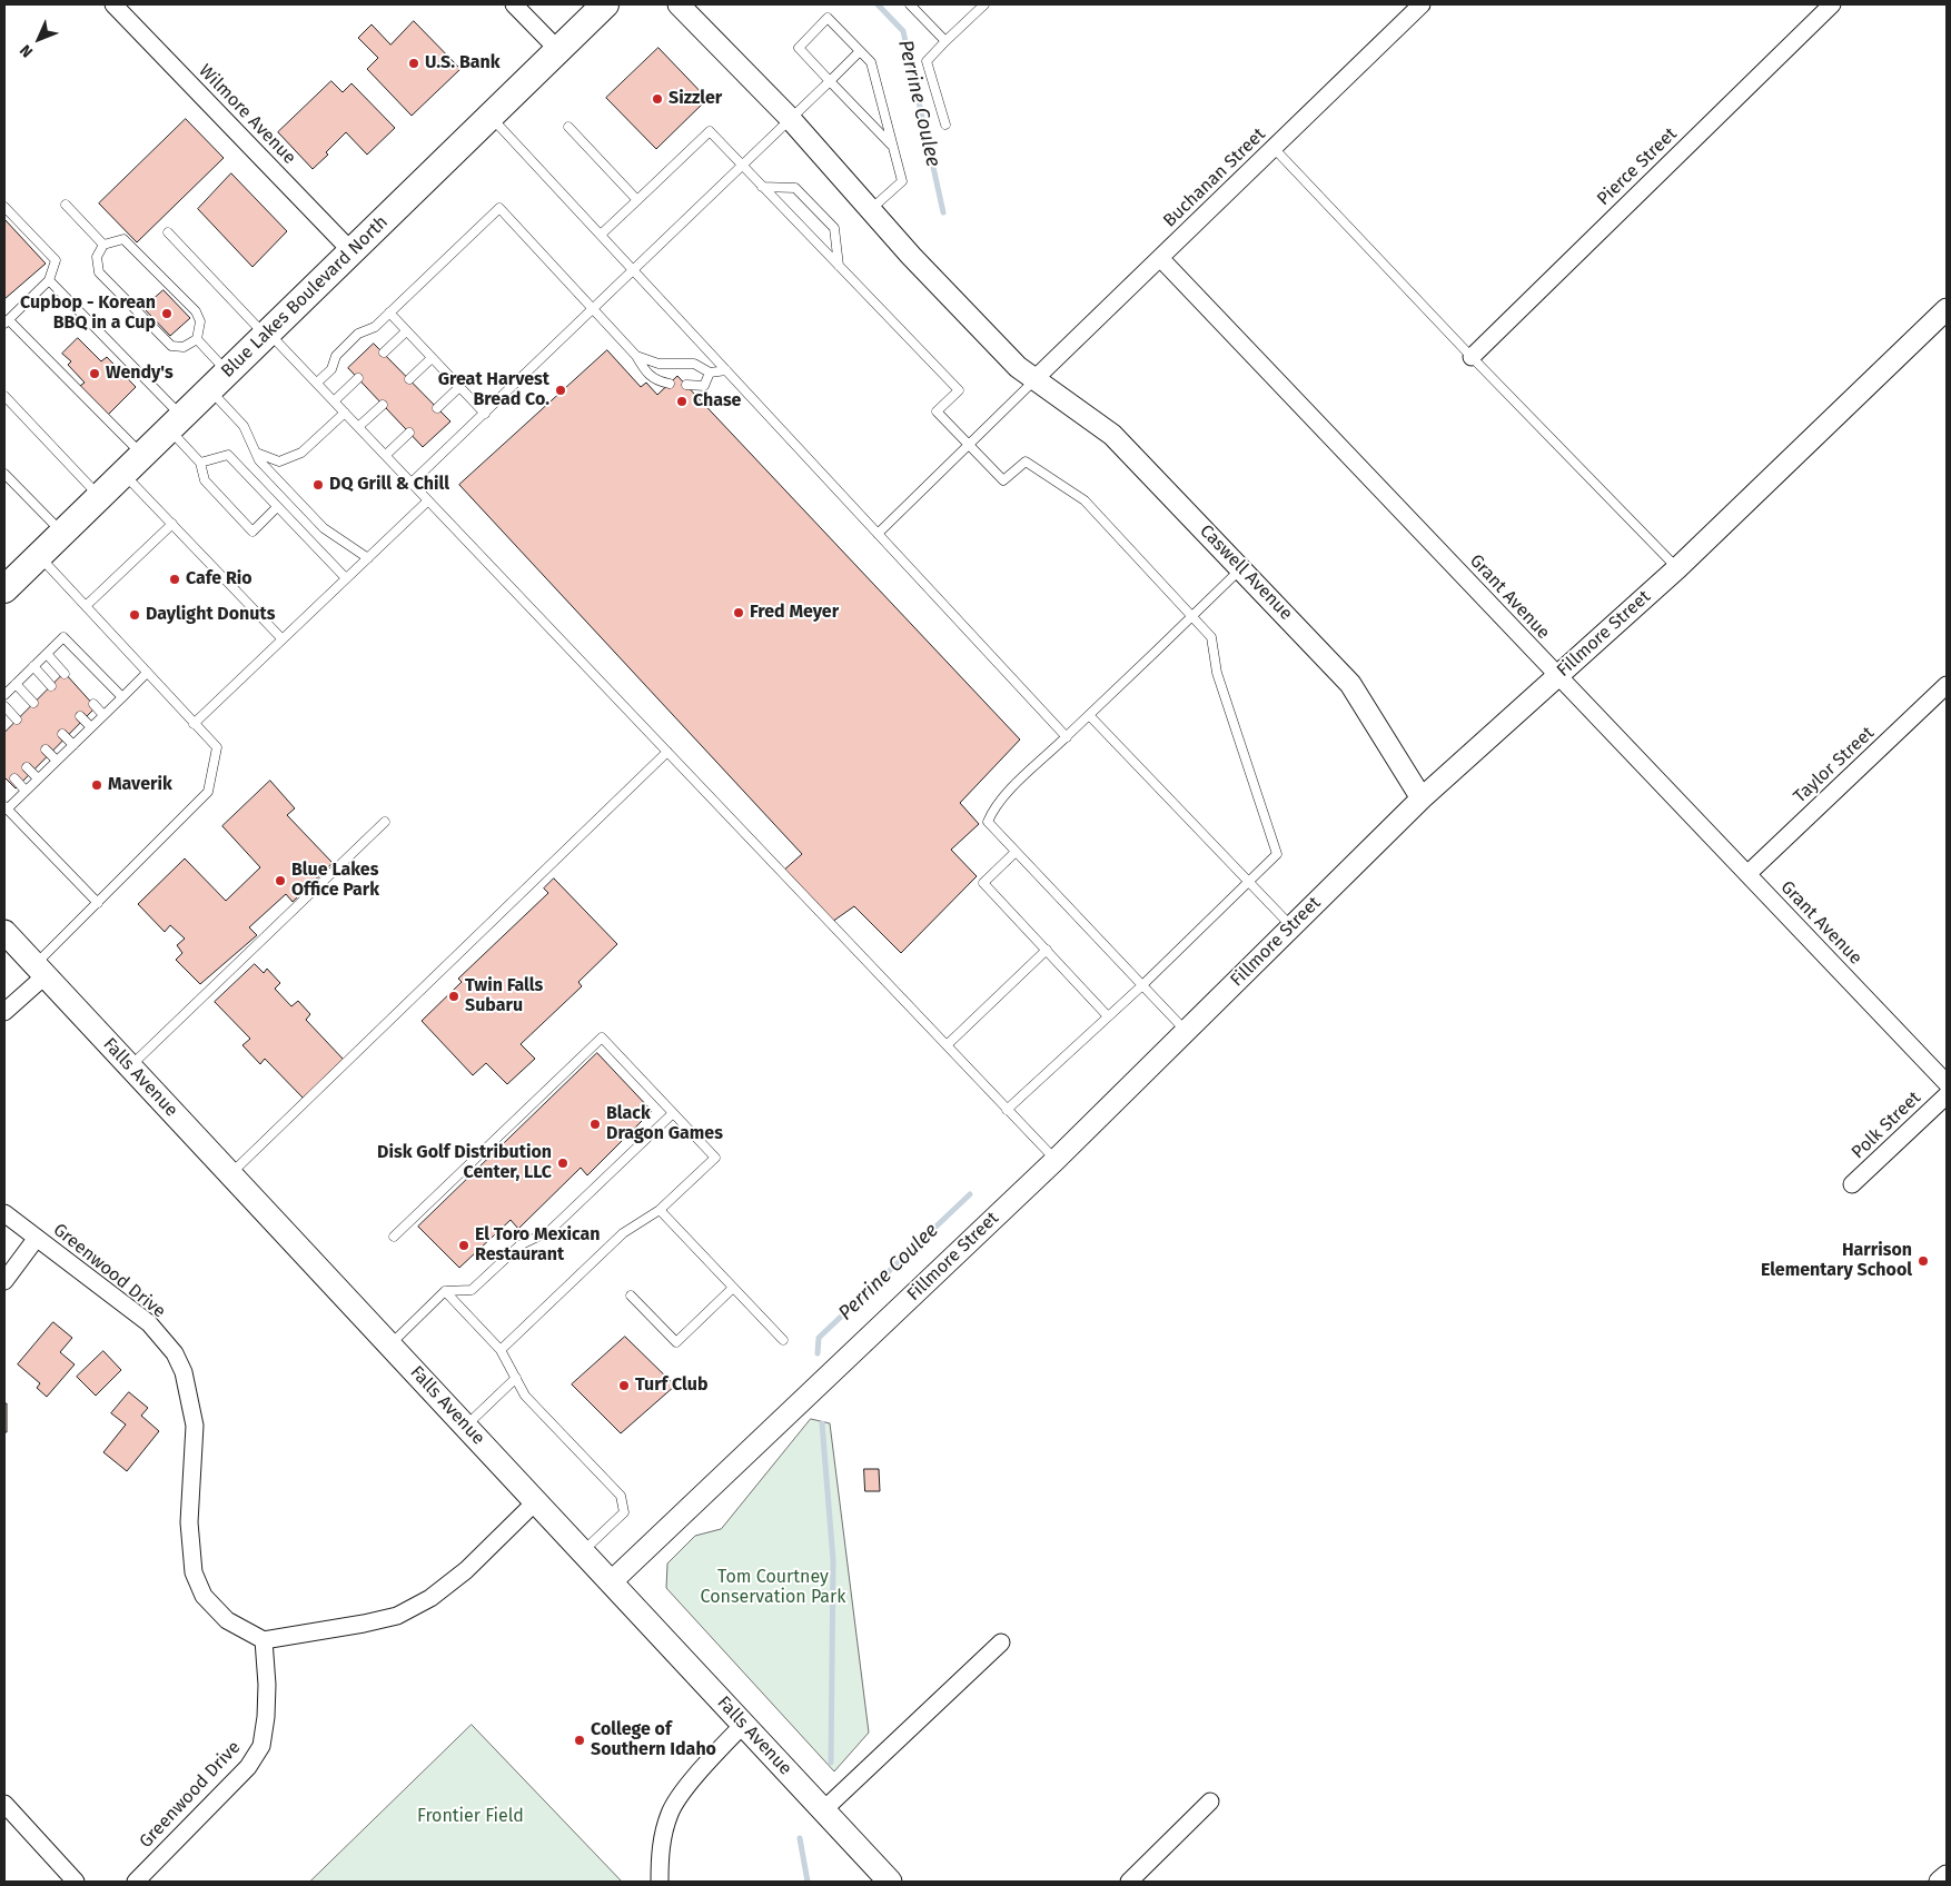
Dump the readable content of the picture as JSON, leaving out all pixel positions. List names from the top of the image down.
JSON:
{
  "streets": {
    "main road": ["Blue Lakes Boulevard North", "Falls Avenue"],
    "street": [
      "Wilmore Avenue",
      "Pierce Street",
      "Buchanan Street",
      "Caswell Avenue",
      "Grant Avenue",
      "Fillmore Street",
      "Taylor Street",
      "Polk Street",
      "Greenwood Drive"
    ]
  },
  "crossings": [
    ["Wilmore Avenue", "Blue Lakes Boulevard North"],
    ["Buchanan Street", "Caswell Avenue"],
    ["Buchanan Street", "Grant Avenue"],
    ["Caswell Avenue", "Fillmore Street"],
    ["Grant Avenue", "Fillmore Street"],
    ["Grant Avenue", "Taylor Street"],
    ["Fillmore Street", "Falls Avenue"]
  ],
  "water": ["Perrine Coulee"],
  "parks": ["Tom Courtney Conservation Park", "Frontier Field"],
  "places": [
    "U.S. Bank",
    "Sizzler",
    "Cupbop - Korean BBQ in a Cup",
    "Wendy's",
    "Great Harvest Bread Co.",
    "Chase",
    "DQ Grill & Chill",
    "Cafe Rio",
    "Fred Meyer",
    "Daylight Donuts",
    "Maverik",
    "Blue Lakes Office Park",
    "Twin Falls Subaru",
    "Black Dragon Games",
    "Disk Golf Distribution Center, LLC",
    "El Toro Mexican Restaurant",
    "Harrison Elementary School",
    "Turf Club",
    "College of Southern Idaho"
  ],
  "north": "bottom left"
}
